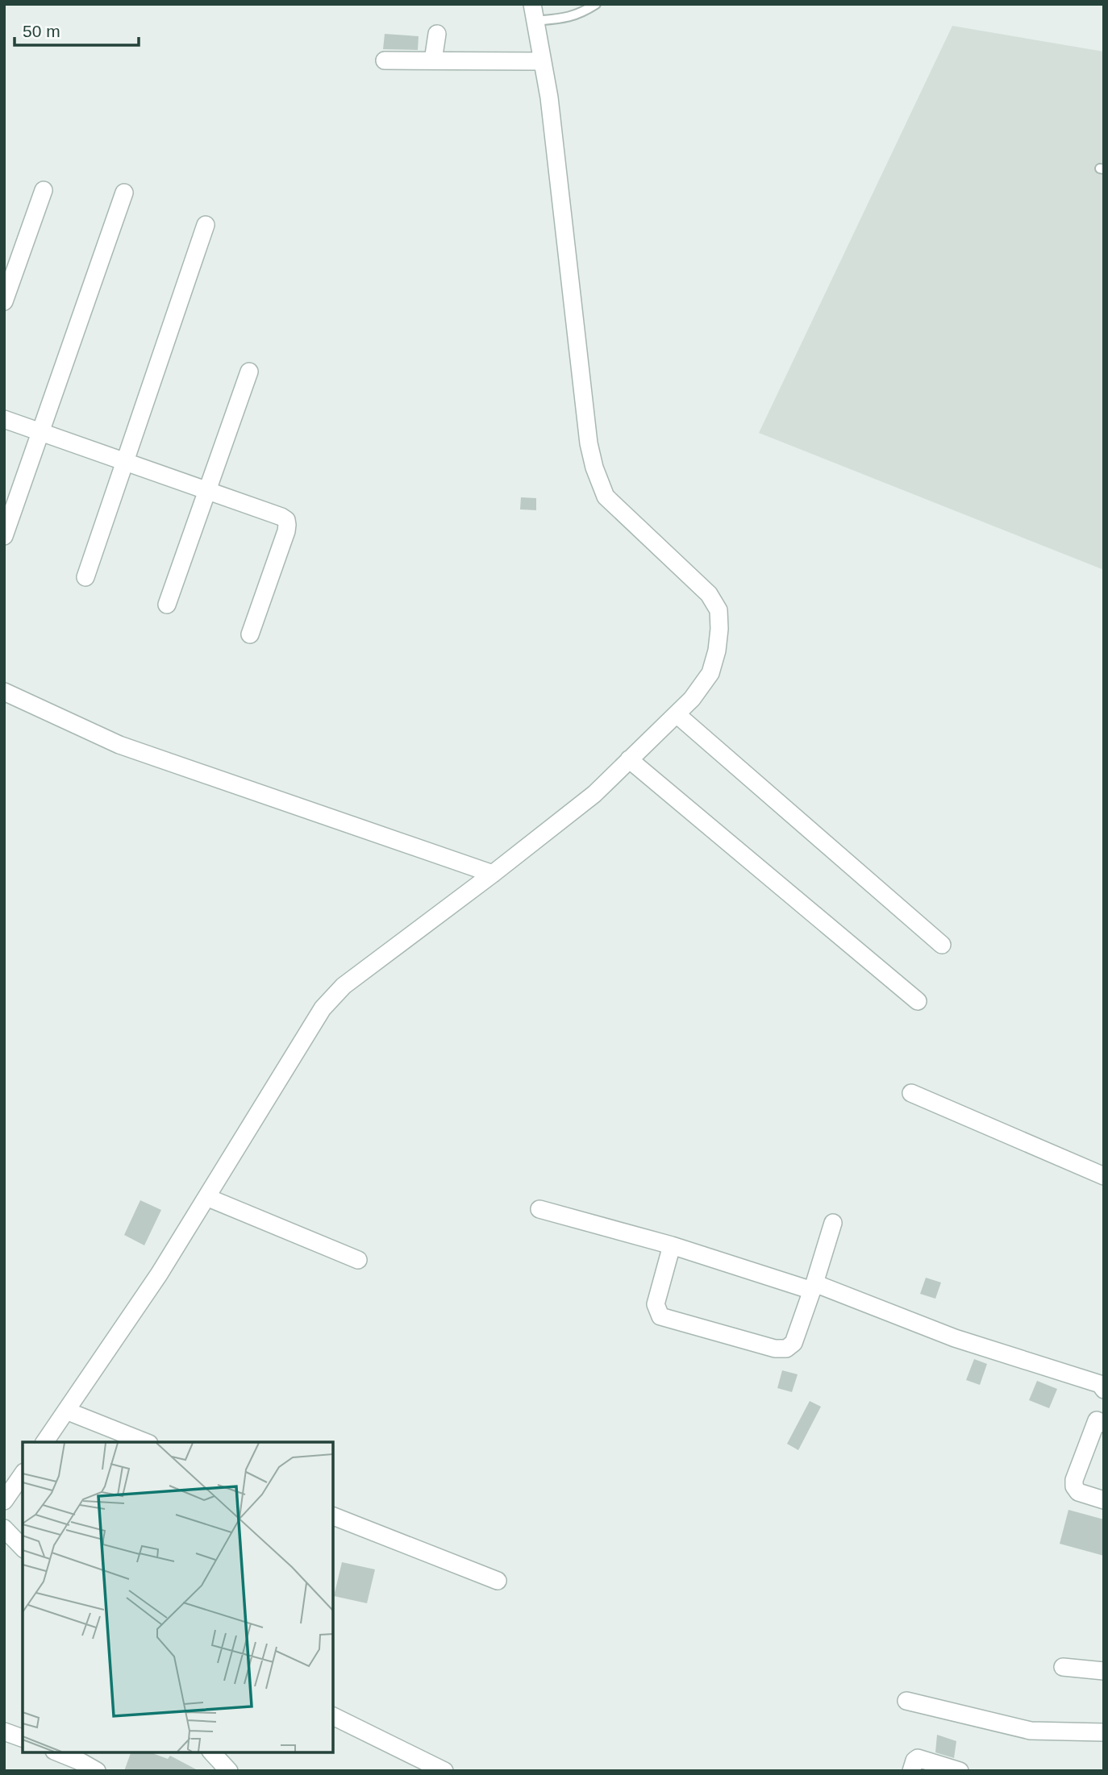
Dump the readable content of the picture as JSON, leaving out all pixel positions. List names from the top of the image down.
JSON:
{
  "scale_bar": "50 m"
}
